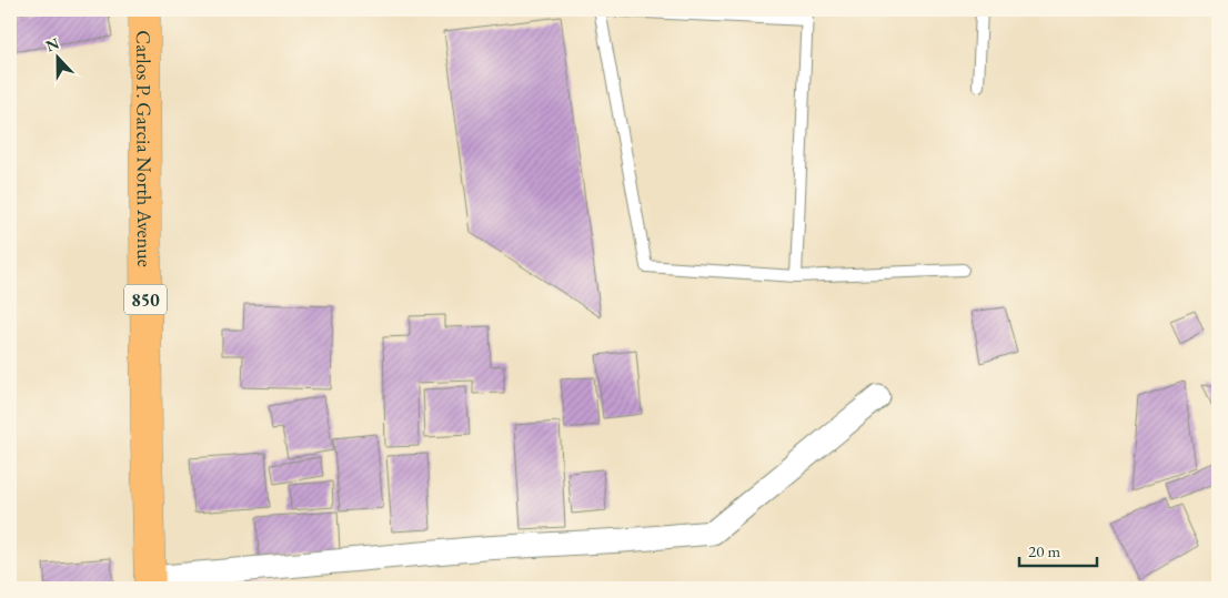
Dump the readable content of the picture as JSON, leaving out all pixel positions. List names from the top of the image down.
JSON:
{
  "streets": {
    "main road": ["Carlos P. Garcia North Avenue", "850"]
  },
  "scale_bar": "20 m",
  "north": "top"
}
